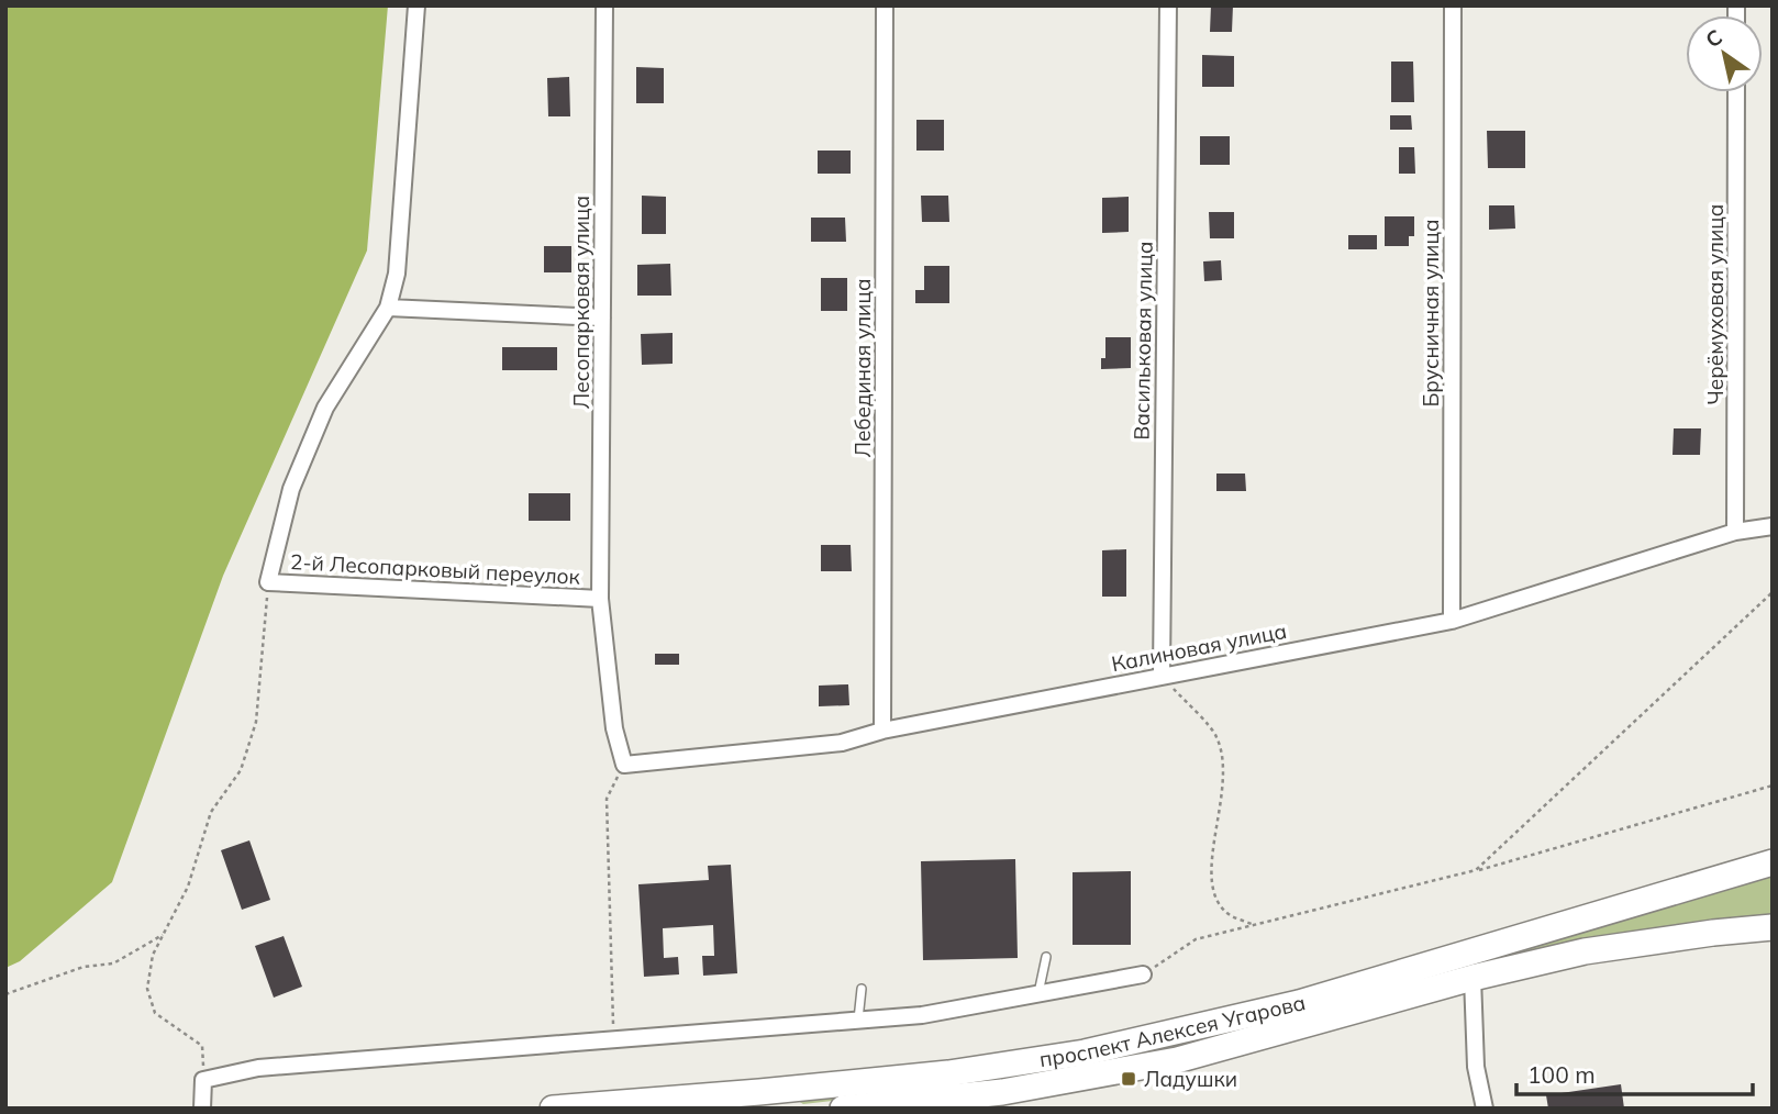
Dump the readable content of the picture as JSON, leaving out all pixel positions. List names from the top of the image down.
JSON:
{
  "streets": {
    "main road": ["проспект Алексея Угарова"],
    "street": [
      "Лесопарковая улица",
      "Черёмуховая улица",
      "Брусничная улица",
      "Васильковая улица",
      "Лебединая улица",
      "2-й Лесопарковый переулок",
      "Калиновая улица"
    ]
  },
  "crossings": [
    ["Лесопарковая улица", "2-й Лесопарковый переулок"],
    ["Лесопарковая улица", "Калиновая улица"],
    ["Черёмуховая улица", "Калиновая улица"],
    ["Брусничная улица", "Калиновая улица"],
    ["Васильковая улица", "Калиновая улица"],
    ["Лебединая улица", "Калиновая улица"]
  ],
  "places": {
    "transit": ["Ладушки"]
  },
  "scale_bar": "100 m",
  "north": "top left"
}
